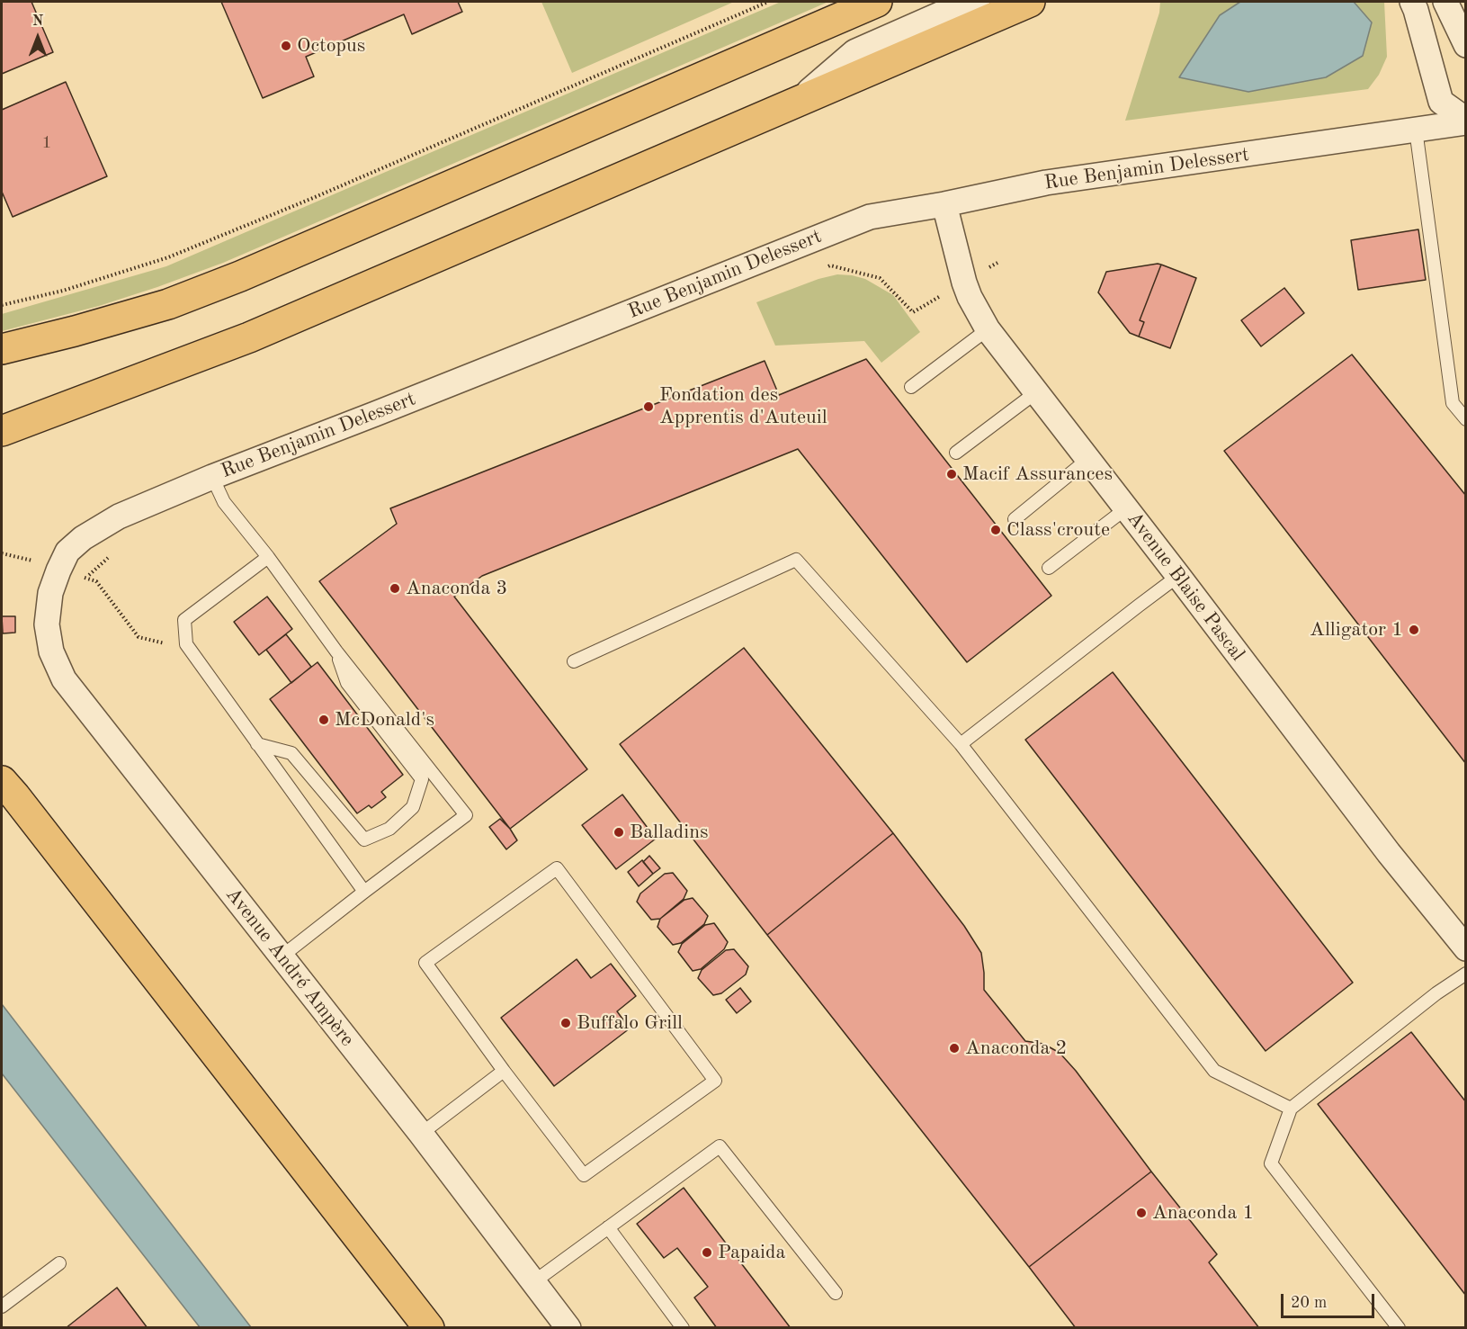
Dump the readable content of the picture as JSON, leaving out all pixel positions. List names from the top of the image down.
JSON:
{
  "streets": {
    "street": ["Rue Benjamin Delessert", "Avenue Blaise Pascal", "Avenue André Ampère"]
  },
  "crossings": [
    ["Rue Benjamin Delessert", "Avenue Blaise Pascal"],
    ["Rue Benjamin Delessert", "Avenue André Ampère"]
  ],
  "places": [
    "Octopus",
    "Fondation des Apprentis d'Auteuil",
    "Macif Assurances",
    "Class'croute",
    "Anaconda 3",
    "Alligator 1",
    "McDonald's",
    "Balladins",
    "Buffalo Grill",
    "Anaconda 2",
    "Anaconda 1",
    "Papaida"
  ],
  "house_numbers": ["1"],
  "scale_bar": "20 m",
  "north": "top"
}
